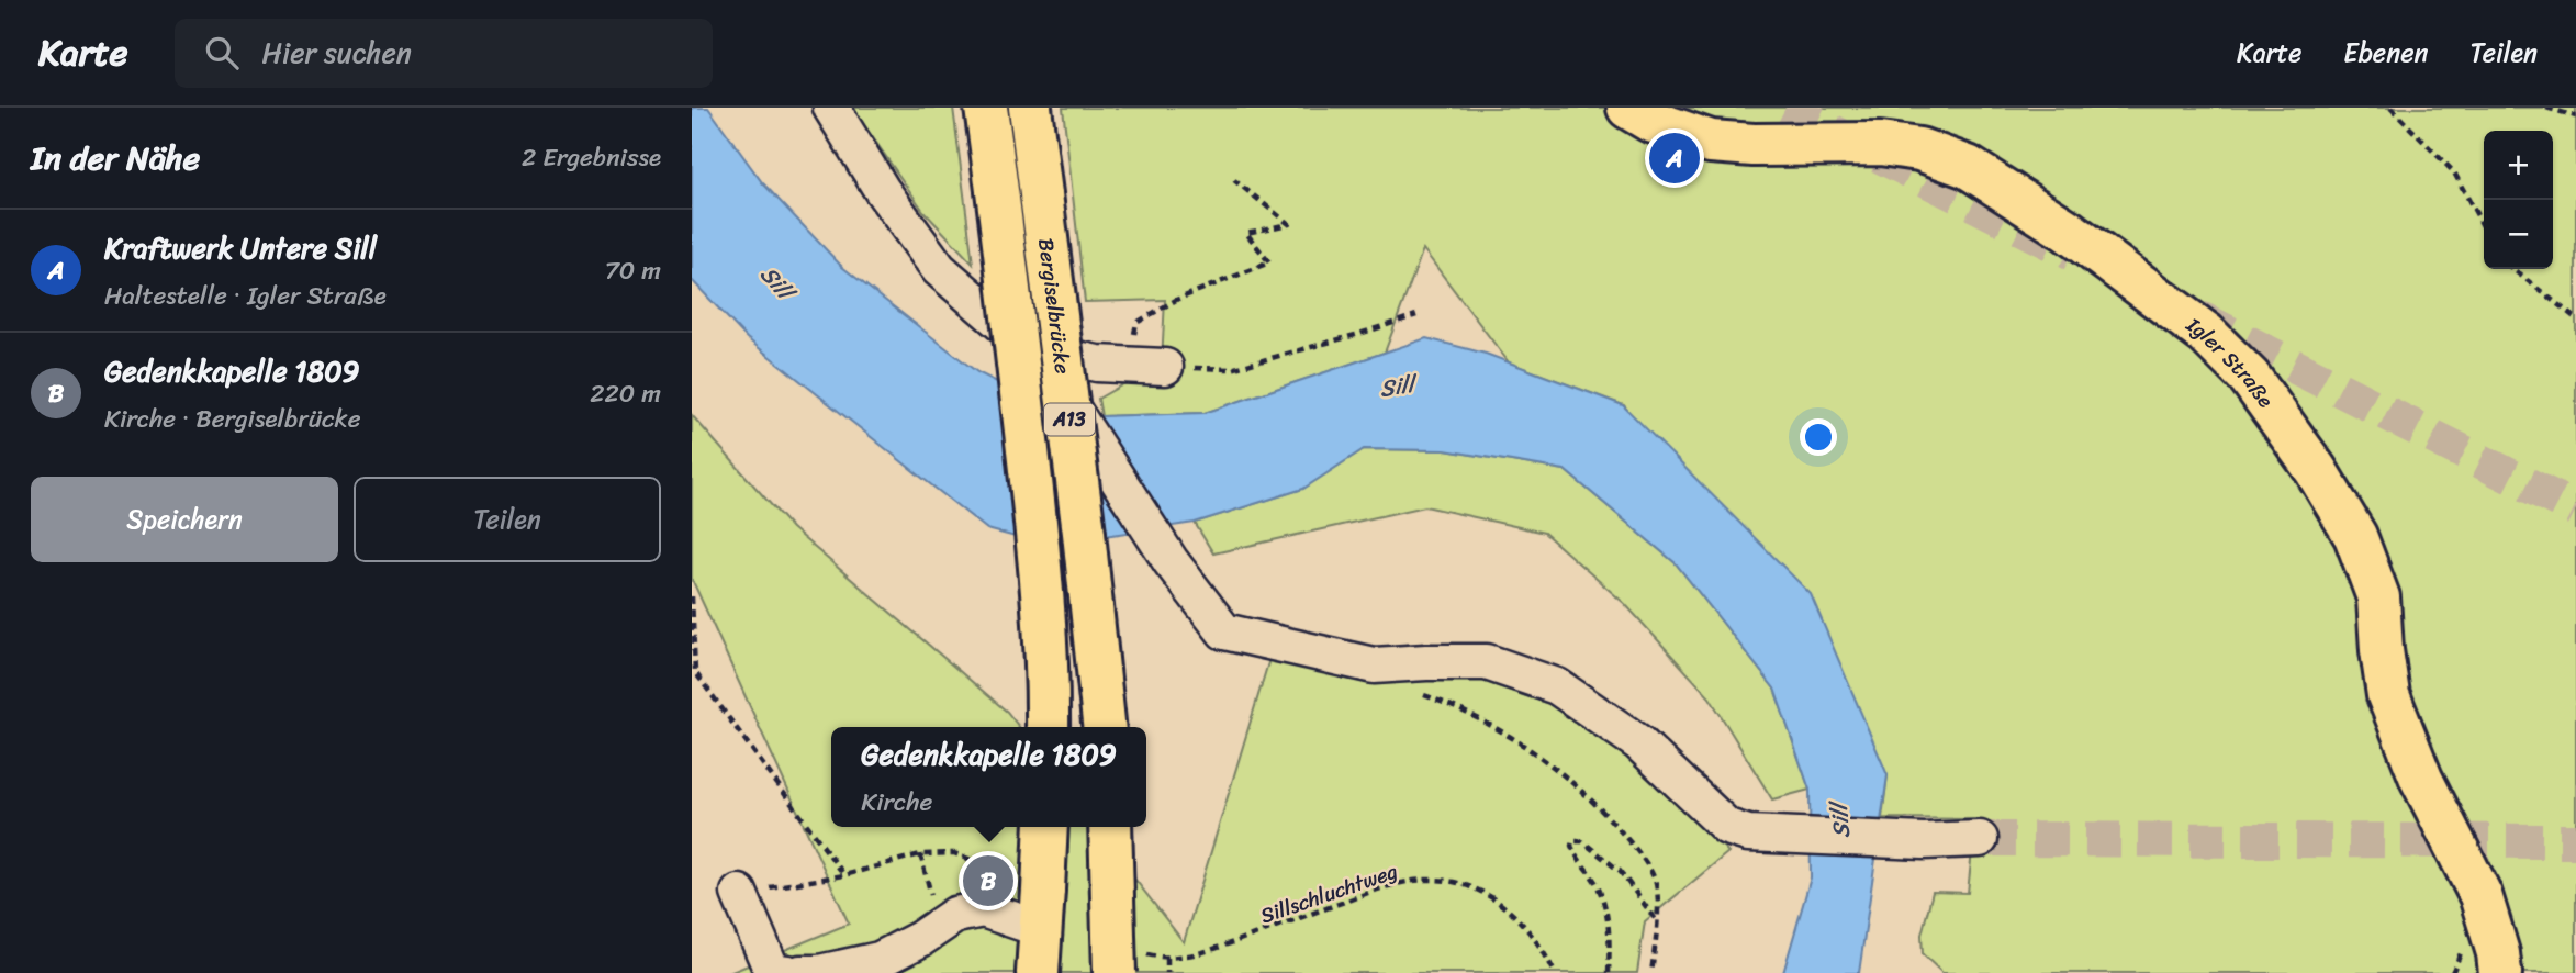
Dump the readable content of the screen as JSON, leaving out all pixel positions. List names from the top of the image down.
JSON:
{
  "streets": {
    "main road": ["Bergiselbrücke", "Igler Straße", "A13"],
    "path": ["Sillschluchtweg"]
  },
  "water": ["Sill"],
  "page": {
    "header": "Karte",
    "search": "Hier suchen",
    "nav": ["Karte", "Ebenen", "Teilen"],
    "heading": ["In der Nähe", "2 Ergebnisse"],
    "pins": ["A", "B"],
    "map_buttons": ["+", "−"],
    "list": [
      {
        "mark": "A",
        "name": "Kraftwerk Untere Sill",
        "note": "Haltestelle · Igler Straße",
        "value": "70 m"
      },
      {
        "mark": "B",
        "name": "Gedenkkapelle 1809",
        "note": "Kirche · Bergiselbrücke",
        "value": "220 m"
      }
    ],
    "buttons": ["Speichern", "Teilen"],
    "popup": ["Gedenkkapelle 1809", "Kirche"]
  }
}
